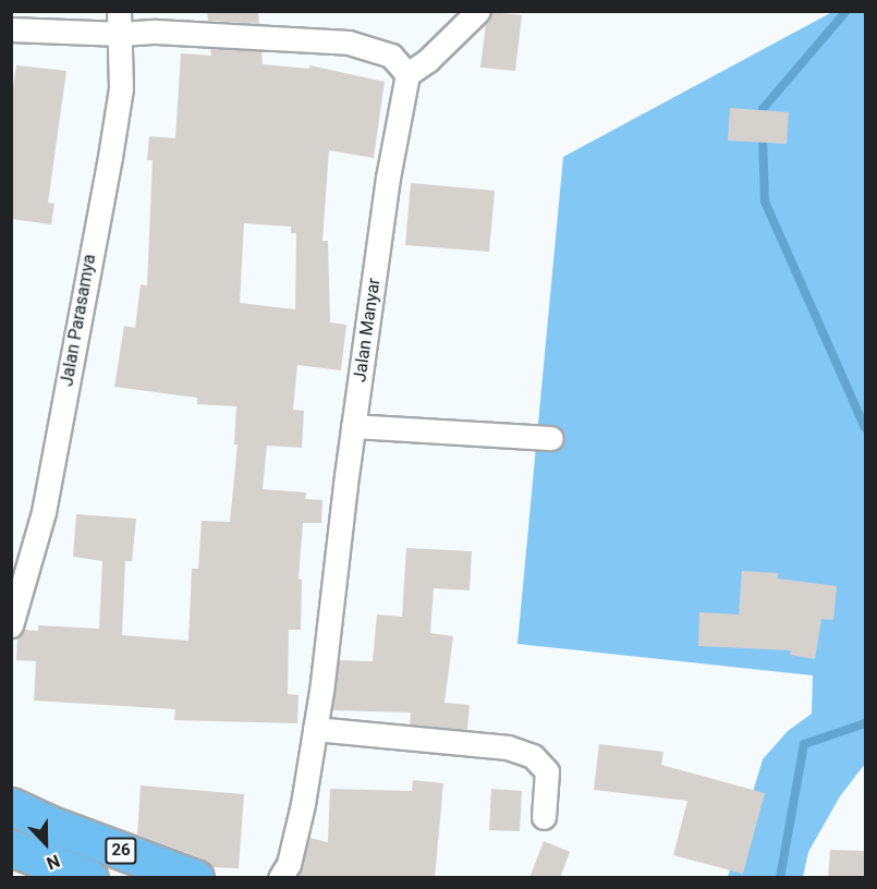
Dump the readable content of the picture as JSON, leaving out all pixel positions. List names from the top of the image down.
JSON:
{
  "streets": {
    "highway": ["26"],
    "street": ["Jalan Parasamya", "Jalan Manyar"]
  },
  "north": "bottom"
}
